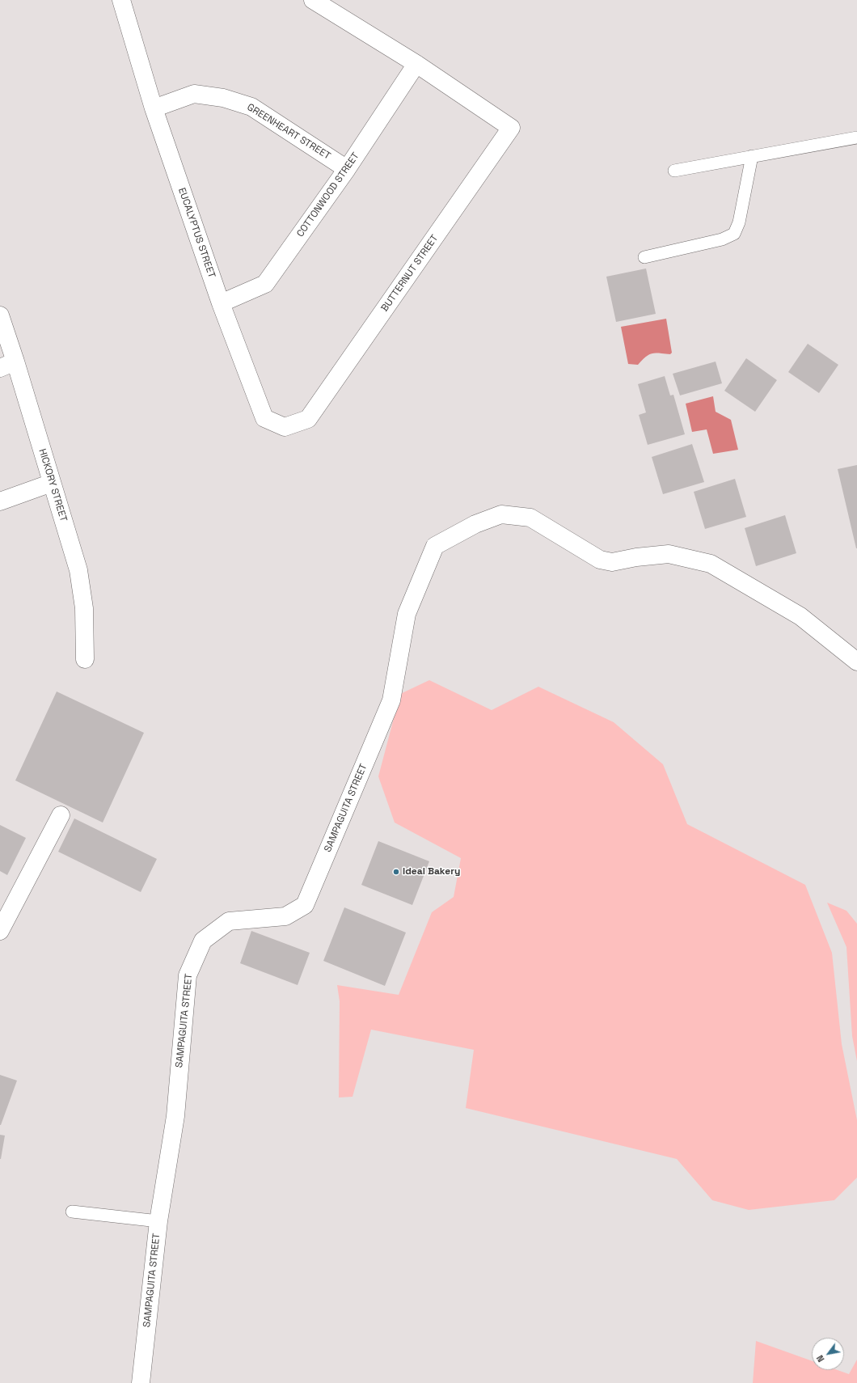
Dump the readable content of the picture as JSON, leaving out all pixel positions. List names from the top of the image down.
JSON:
{
  "streets": {
    "street": [
      "GREENHEART STREET",
      "COTTONWOOD STREET",
      "EUCALYPTUS STREET",
      "BUTTERNUT STREET",
      "HICKORY STREET",
      "SAMPAGUITA STREET"
    ]
  },
  "crossings": [
    ["GREENHEART STREET", "COTTONWOOD STREET"],
    ["GREENHEART STREET", "EUCALYPTUS STREET"],
    ["COTTONWOOD STREET", "EUCALYPTUS STREET"],
    ["COTTONWOOD STREET", "BUTTERNUT STREET"],
    ["EUCALYPTUS STREET", "BUTTERNUT STREET"]
  ],
  "places": ["Ideal Bakery"],
  "north": "bottom left"
}
